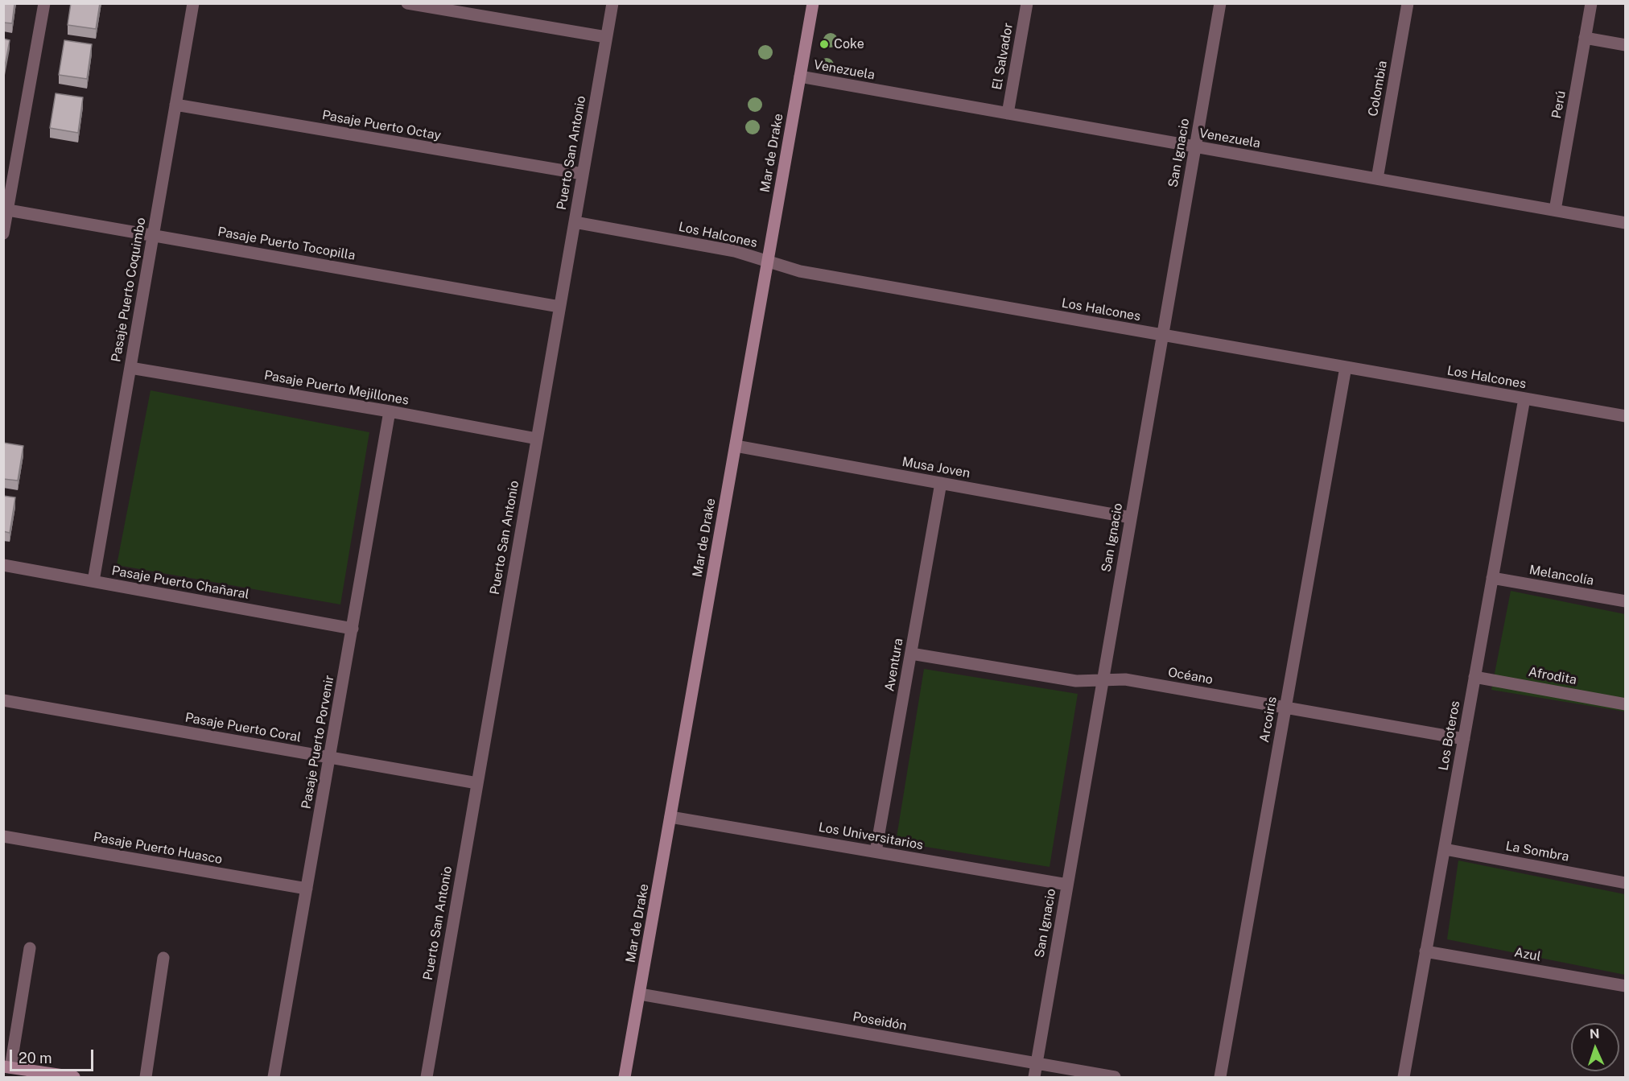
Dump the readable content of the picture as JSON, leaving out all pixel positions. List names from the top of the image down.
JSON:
{
  "streets": {
    "street": [
      "El Salvador",
      "Venezuela",
      "Colombia",
      "Perú",
      "Pasaje Puerto Octay",
      "Puerto San Antonio",
      "Mar de Drake",
      "San Ignacio",
      "Los Halcones",
      "Pasaje Puerto Tocopilla",
      "Pasaje Puerto Coquimbo",
      "Pasaje Puerto Mejillones",
      "Musa Joven",
      "Melancolía",
      "Pasaje Puerto Chañaral",
      "Aventura",
      "Océano",
      "Afrodita",
      "Arcoiris",
      "Pasaje Puerto Coral",
      "Los Boteros",
      "Pasaje Puerto Porvenir",
      "Los Universitarios",
      "Pasaje Puerto Huasco",
      "La Sombra",
      "Azul",
      "Poseidón"
    ]
  },
  "crossings": [
    ["El Salvador", "Venezuela"],
    ["Venezuela", "Colombia"],
    ["Venezuela", "Perú"],
    ["Venezuela", "Mar de Drake"],
    ["Venezuela", "San Ignacio"],
    ["Pasaje Puerto Octay", "Puerto San Antonio"],
    ["Pasaje Puerto Octay", "Pasaje Puerto Coquimbo"],
    ["Puerto San Antonio", "Los Halcones"],
    ["Puerto San Antonio", "Pasaje Puerto Tocopilla"],
    ["Puerto San Antonio", "Pasaje Puerto Mejillones"],
    ["Puerto San Antonio", "Pasaje Puerto Coral"],
    ["Mar de Drake", "Los Halcones"],
    ["Mar de Drake", "Musa Joven"],
    ["Mar de Drake", "Los Universitarios"],
    ["Mar de Drake", "Poseidón"],
    ["San Ignacio", "Los Halcones"],
    ["San Ignacio", "Musa Joven"],
    ["San Ignacio", "Océano"],
    ["San Ignacio", "Los Universitarios"],
    ["San Ignacio", "Poseidón"],
    ["Los Halcones", "Arcoiris"],
    ["Los Halcones", "Los Boteros"],
    ["Pasaje Puerto Tocopilla", "Pasaje Puerto Coquimbo"],
    ["Pasaje Puerto Coquimbo", "Pasaje Puerto Mejillones"],
    ["Pasaje Puerto Coquimbo", "Pasaje Puerto Chañaral"],
    ["Pasaje Puerto Mejillones", "Pasaje Puerto Porvenir"],
    ["Musa Joven", "Aventura"],
    ["Melancolía", "Los Boteros"],
    ["Pasaje Puerto Chañaral", "Pasaje Puerto Porvenir"],
    ["Aventura", "Océano"],
    ["Aventura", "Los Universitarios"],
    ["Océano", "Arcoiris"],
    ["Océano", "Los Boteros"],
    ["Afrodita", "Los Boteros"],
    ["Pasaje Puerto Coral", "Pasaje Puerto Porvenir"],
    ["Los Boteros", "La Sombra"],
    ["Los Boteros", "Azul"],
    ["Pasaje Puerto Porvenir", "Pasaje Puerto Huasco"]
  ],
  "places": ["Coke"],
  "scale_bar": "20 m",
  "north": "top"
}
